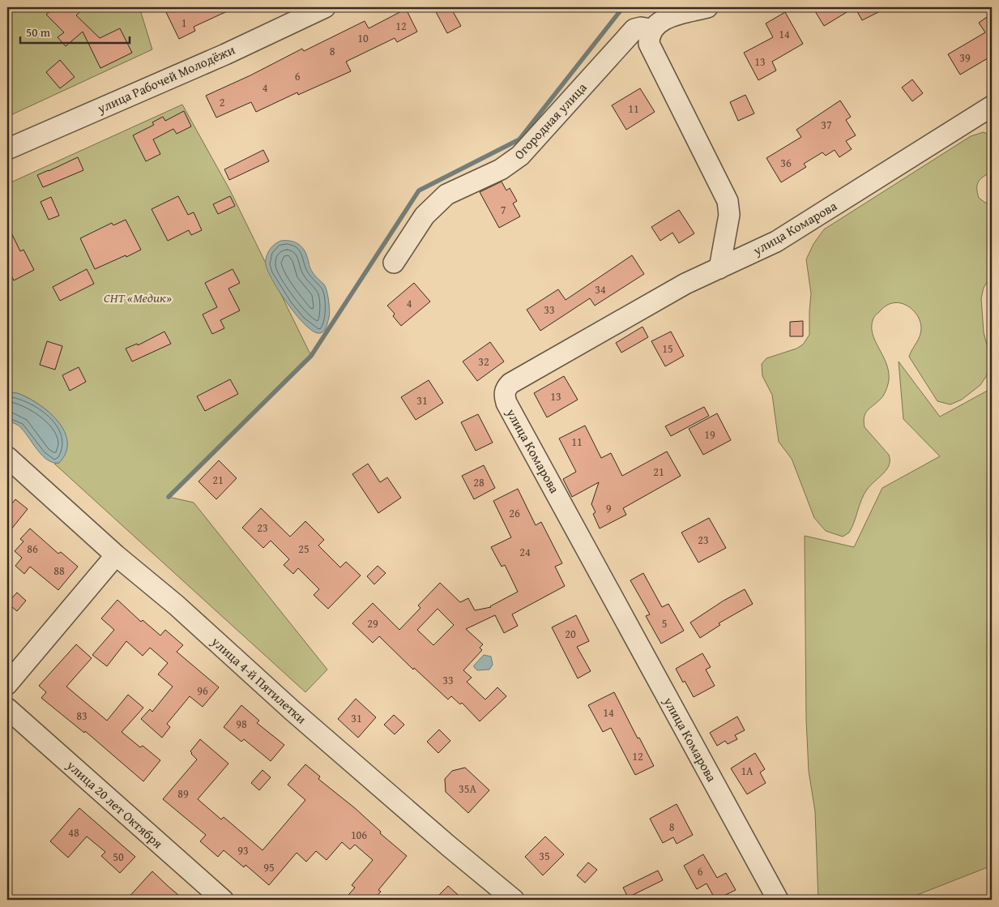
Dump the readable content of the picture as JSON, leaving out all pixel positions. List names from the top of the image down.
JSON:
{
  "streets": {
    "street": [
      "улица Рабочей Молодёжи",
      "Огородная улица",
      "улица Комарова",
      "улица 4-й Пятилетки",
      "улица 20 лет Октября"
    ]
  },
  "parks": ["СНТ «Медик»"],
  "house_numbers": [
    "1",
    "12",
    "14",
    "10",
    "8",
    "39",
    "13",
    "6",
    "4",
    "2",
    "11",
    "37",
    "36",
    "7",
    "34",
    "4",
    "33",
    "15",
    "32",
    "13",
    "31",
    "19",
    "11",
    "21",
    "21",
    "28",
    "9",
    "26",
    "23",
    "23",
    "86",
    "25",
    "24",
    "88",
    "29",
    "5",
    "20",
    "33",
    "96",
    "14",
    "83",
    "31",
    "98",
    "12",
    "1А",
    "35А",
    "89",
    "8",
    "48",
    "106",
    "93",
    "35",
    "50",
    "95",
    "6"
  ],
  "scale_bar": "50 m"
}
